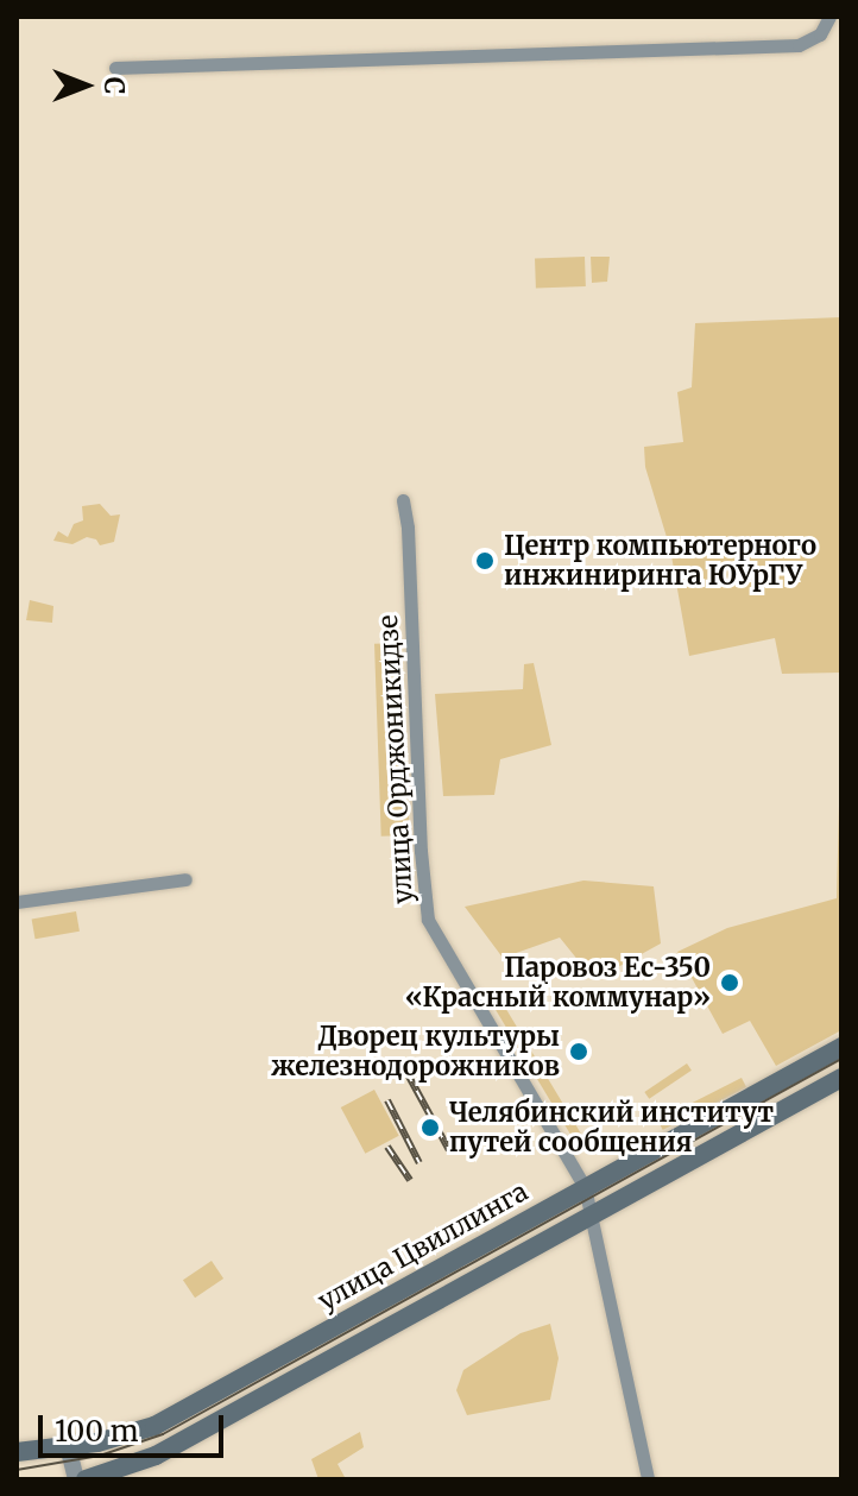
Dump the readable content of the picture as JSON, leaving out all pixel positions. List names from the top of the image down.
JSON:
{
  "streets": {
    "main road": ["улица Цвиллинга"],
    "street": ["улица Орджоникидзе"]
  },
  "crossings": [
    ["улица Орджоникидзе", "улица Цвиллинга"]
  ],
  "places": [
    "Центр компьютерного инжиниринга ЮУрГУ",
    "Паровоз Ес-350 «Красный коммунар»",
    "Дворец культуры железнодорожников",
    "Челябинский институт путей сообщения"
  ],
  "scale_bar": "100 m",
  "north": "right"
}
